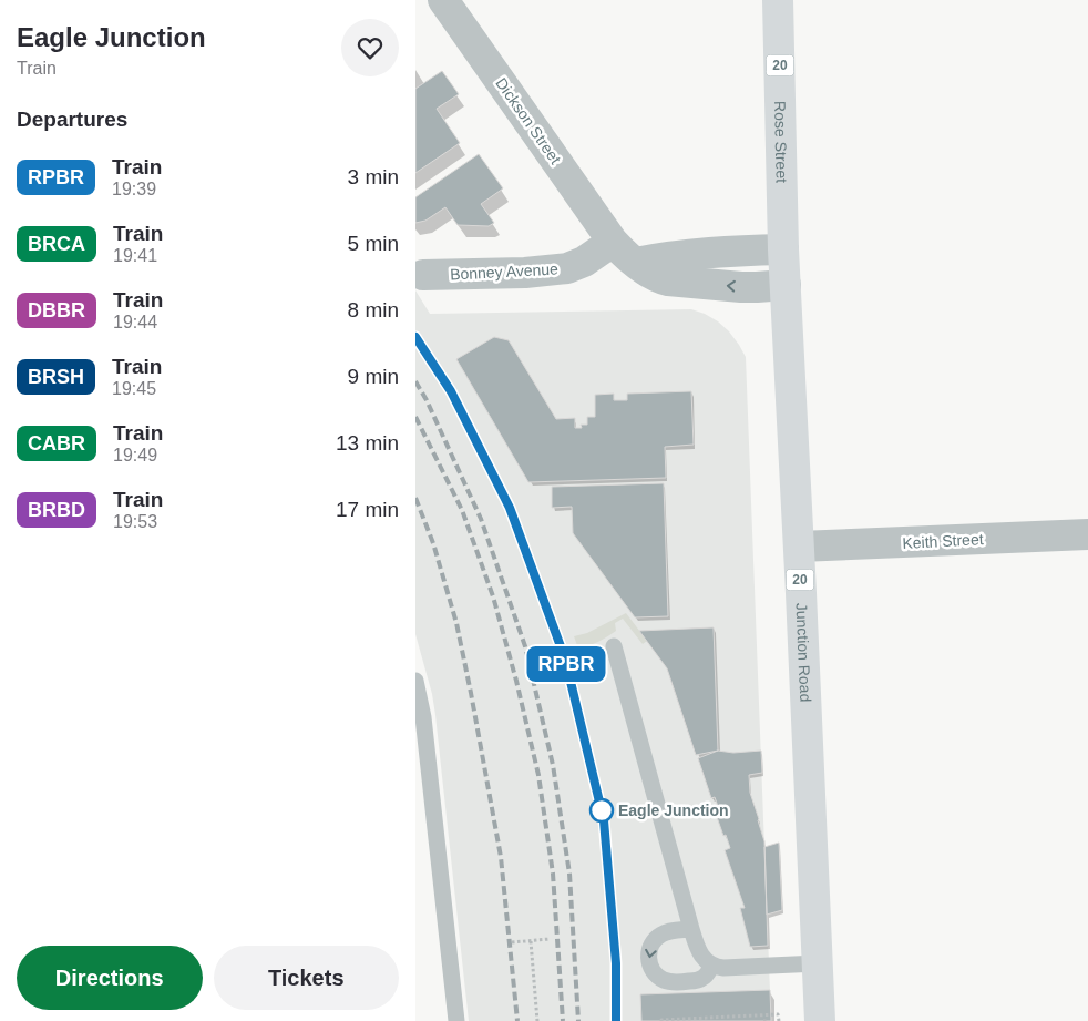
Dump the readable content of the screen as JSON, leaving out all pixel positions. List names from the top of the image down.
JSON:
{
  "streets": {
    "main road": ["20", "Rose Street", "Junction Road"],
    "street": ["Dickson Street", "Bonney Avenue", "Keith Street"]
  },
  "crossings": [
    ["Dickson Street", "Bonney Avenue"],
    ["Rose Street", "Junction Road"],
    ["Keith Street", "Junction Road"]
  ],
  "places": ["Eagle Junction"],
  "page": {
    "heading": [
      ["Eagle Junction", "Train"],
      "Departures"
    ],
    "on_map": "RPBR",
    "list": [
      {
        "mark": "RPBR",
        "name": "Train",
        "note": "19:39",
        "value": "3 min"
      },
      {
        "mark": "BRCA",
        "name": "Train",
        "note": "19:41",
        "value": "5 min"
      },
      {
        "mark": "DBBR",
        "name": "Train",
        "note": "19:44",
        "value": "8 min"
      },
      {
        "mark": "BRSH",
        "name": "Train",
        "note": "19:45",
        "value": "9 min"
      },
      {
        "mark": "CABR",
        "name": "Train",
        "note": "19:49",
        "value": "13 min"
      },
      {
        "mark": "BRBD",
        "name": "Train",
        "note": "19:53",
        "value": "17 min"
      }
    ],
    "buttons": ["Directions", "Tickets"]
  }
}
